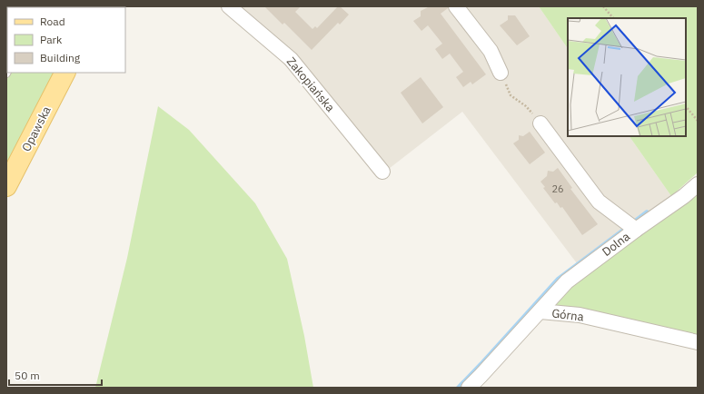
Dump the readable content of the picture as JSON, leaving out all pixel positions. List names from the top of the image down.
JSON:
{
  "streets": {
    "main road": ["Opawska"],
    "street": ["Zakopiańska", "Dolna", "Górna"]
  },
  "crossings": [
    ["Dolna", "Górna"]
  ],
  "house_numbers": ["26"],
  "legend": ["Road", "Park", "Building"],
  "scale_bar": "50 m"
}
